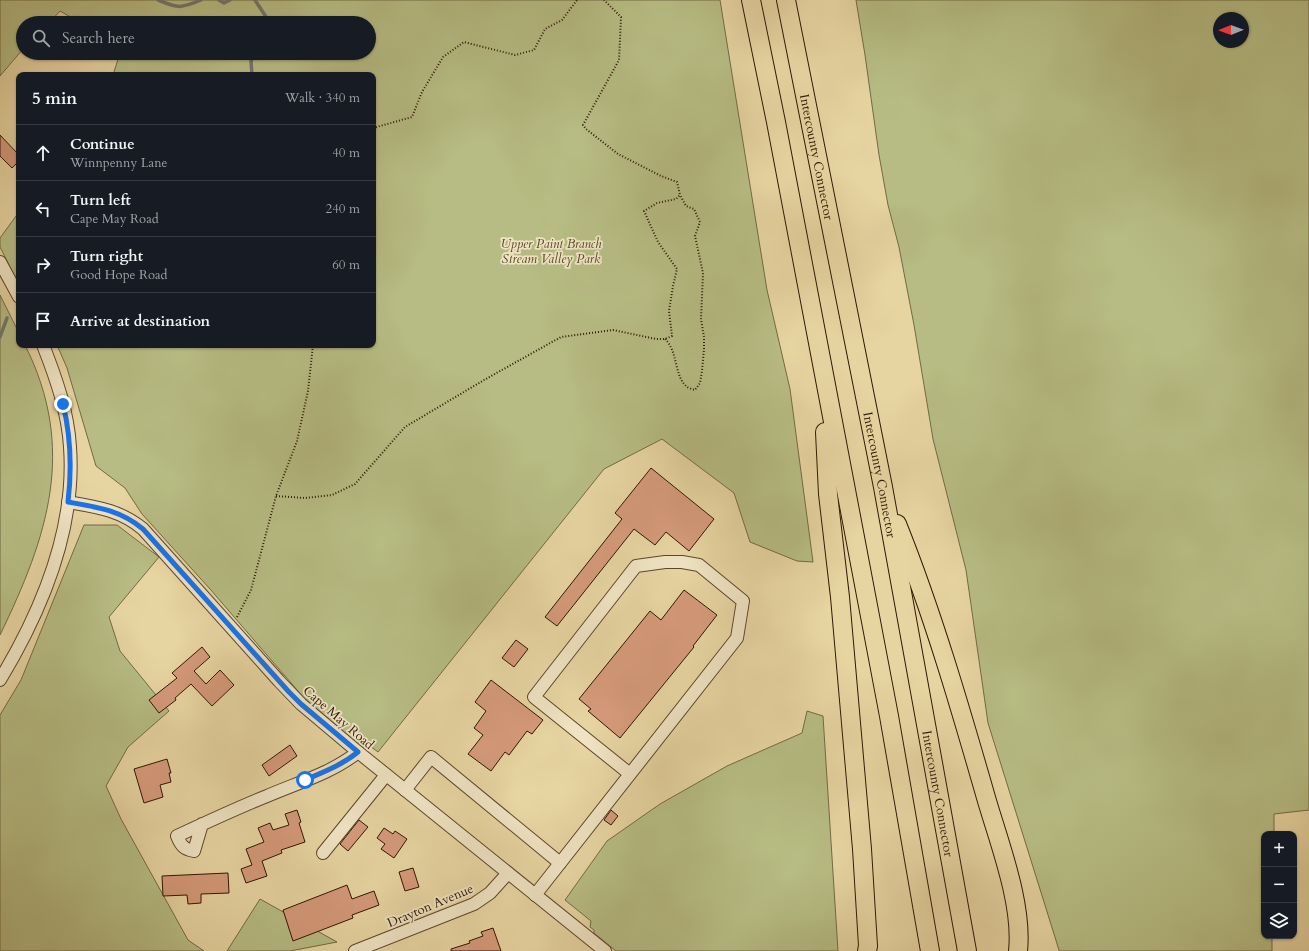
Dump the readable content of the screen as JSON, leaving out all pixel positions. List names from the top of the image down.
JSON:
{
  "streets": {
    "highway": ["Intercounty Connector"],
    "street": ["Cape May Road", "Drayton Avenue"]
  },
  "crossings": [
    ["Cape May Road", "Drayton Avenue"]
  ],
  "parks": ["Upper Paint Branch Stream Valley Park"],
  "north": "left",
  "page": {
    "search": "Search here",
    "heading": ["5 min", "Walk · 340 m"],
    "list": [
      ["Continue", "Winnpenny Lane", "40 m"],
      ["Turn left", "Cape May Road", "240 m"],
      ["Turn right", "Good Hope Road", "60 m"],
      "Arrive at destination"
    ],
    "map_buttons": ["+", "−"]
  }
}
